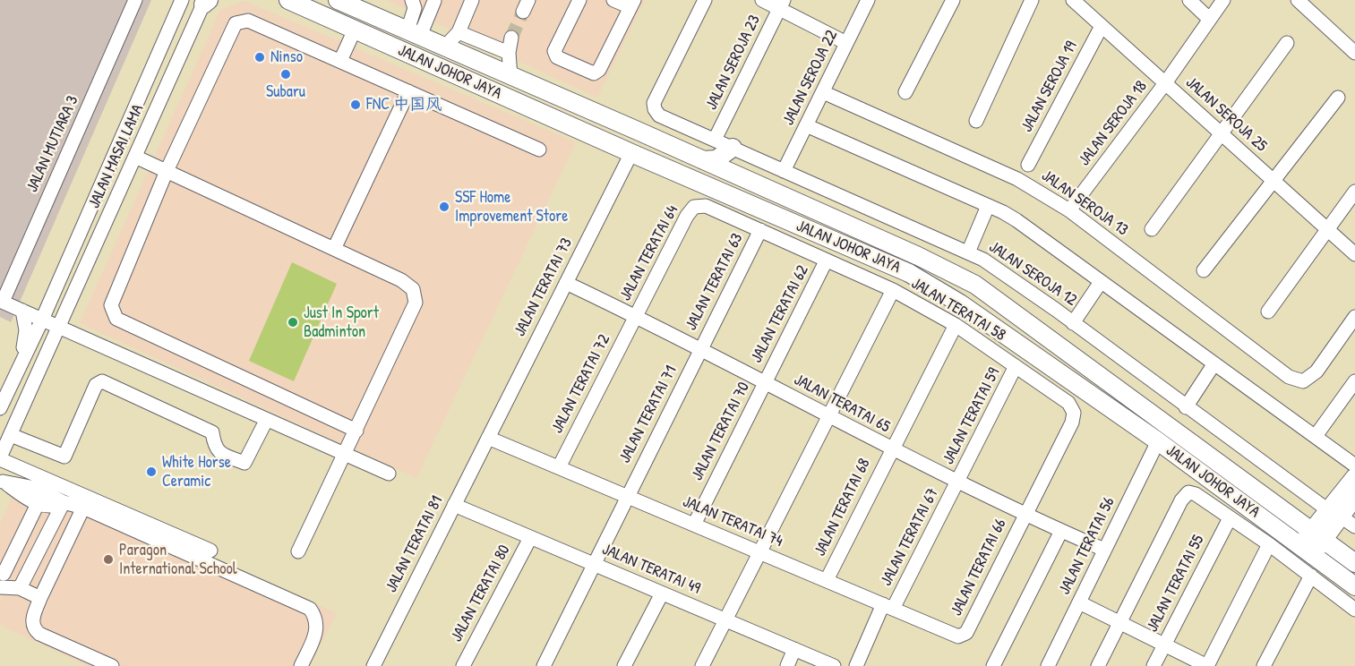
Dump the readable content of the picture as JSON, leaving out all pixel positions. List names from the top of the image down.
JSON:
{
  "streets": {
    "main road": ["JALAN JOHOR JAYA"],
    "street": [
      "JALAN SEROJA 23",
      "JALAN SEROJA 22",
      "JALAN SEROJA 19",
      "JALAN SEROJA 25",
      "JALAN SEROJA 18",
      "JALAN MUTIARA 3",
      "JALAN MASAI LAMA",
      "JALAN SEROJA 13",
      "JALAN TERATAI 64",
      "JALAN SEROJA 12",
      "JALAN TERATAI 63",
      "JALAN TERATAI 73",
      "JALAN TERATAI 58",
      "JALAN TERATAI 62",
      "JALAN TERATAI 72",
      "JALAN TERATAI 65",
      "JALAN TERATAI 71",
      "JALAN TERATAI 59",
      "JALAN TERATAI 70",
      "JALAN TERATAI 68",
      "JALAN TERATAI 74",
      "JALAN TERATAI 67",
      "JALAN TERATAI 81",
      "JALAN TERATAI 56",
      "JALAN TERATAI 66",
      "JALAN TERATAI 49",
      "JALAN TERATAI 55",
      "JALAN TERATAI 80"
    ]
  },
  "crossings": [
    ["JALAN SEROJA 23", "JALAN SEROJA 12"],
    ["JALAN JOHOR JAYA", "JALAN TERATAI 73"],
    ["JALAN JOHOR JAYA", "JALAN TERATAI 56"],
    ["JALAN SEROJA 22", "JALAN SEROJA 13"],
    ["JALAN SEROJA 22", "JALAN SEROJA 12"],
    ["JALAN SEROJA 19", "JALAN SEROJA 25"],
    ["JALAN SEROJA 25", "JALAN SEROJA 18"],
    ["JALAN SEROJA 18", "JALAN SEROJA 13"],
    ["JALAN TERATAI 64", "JALAN TERATAI 58"],
    ["JALAN TERATAI 64", "JALAN TERATAI 72"],
    ["JALAN TERATAI 64", "JALAN TERATAI 65"],
    ["JALAN TERATAI 63", "JALAN TERATAI 58"],
    ["JALAN TERATAI 63", "JALAN TERATAI 65"],
    ["JALAN TERATAI 63", "JALAN TERATAI 71"],
    ["JALAN TERATAI 73", "JALAN TERATAI 65"],
    ["JALAN TERATAI 73", "JALAN TERATAI 74"],
    ["JALAN TERATAI 73", "JALAN TERATAI 81"],
    ["JALAN TERATAI 58", "JALAN TERATAI 62"],
    ["JALAN TERATAI 58", "JALAN TERATAI 59"],
    ["JALAN TERATAI 58", "JALAN TERATAI 68"],
    ["JALAN TERATAI 58", "JALAN TERATAI 66"],
    ["JALAN TERATAI 62", "JALAN TERATAI 65"],
    ["JALAN TERATAI 62", "JALAN TERATAI 70"],
    ["JALAN TERATAI 72", "JALAN TERATAI 65"],
    ["JALAN TERATAI 72", "JALAN TERATAI 74"],
    ["JALAN TERATAI 65", "JALAN TERATAI 71"],
    ["JALAN TERATAI 65", "JALAN TERATAI 59"],
    ["JALAN TERATAI 65", "JALAN TERATAI 70"],
    ["JALAN TERATAI 65", "JALAN TERATAI 68"],
    ["JALAN TERATAI 65", "JALAN TERATAI 67"],
    ["JALAN TERATAI 65", "JALAN TERATAI 56"],
    ["JALAN TERATAI 65", "JALAN TERATAI 66"],
    ["JALAN TERATAI 71", "JALAN TERATAI 74"],
    ["JALAN TERATAI 71", "JALAN TERATAI 49"],
    ["JALAN TERATAI 59", "JALAN TERATAI 67"],
    ["JALAN TERATAI 70", "JALAN TERATAI 74"],
    ["JALAN TERATAI 68", "JALAN TERATAI 74"],
    ["JALAN TERATAI 74", "JALAN TERATAI 67"],
    ["JALAN TERATAI 74", "JALAN TERATAI 81"],
    ["JALAN TERATAI 74", "JALAN TERATAI 66"],
    ["JALAN TERATAI 81", "JALAN TERATAI 49"],
    ["JALAN TERATAI 49", "JALAN TERATAI 80"]
  ],
  "places": [
    "Ninso",
    "Subaru",
    "FNC 中国风",
    "SSF Home Improvement Store",
    "Just In Sport Badminton",
    "White Horse Ceramic",
    "Paragon International School"
  ]
}
